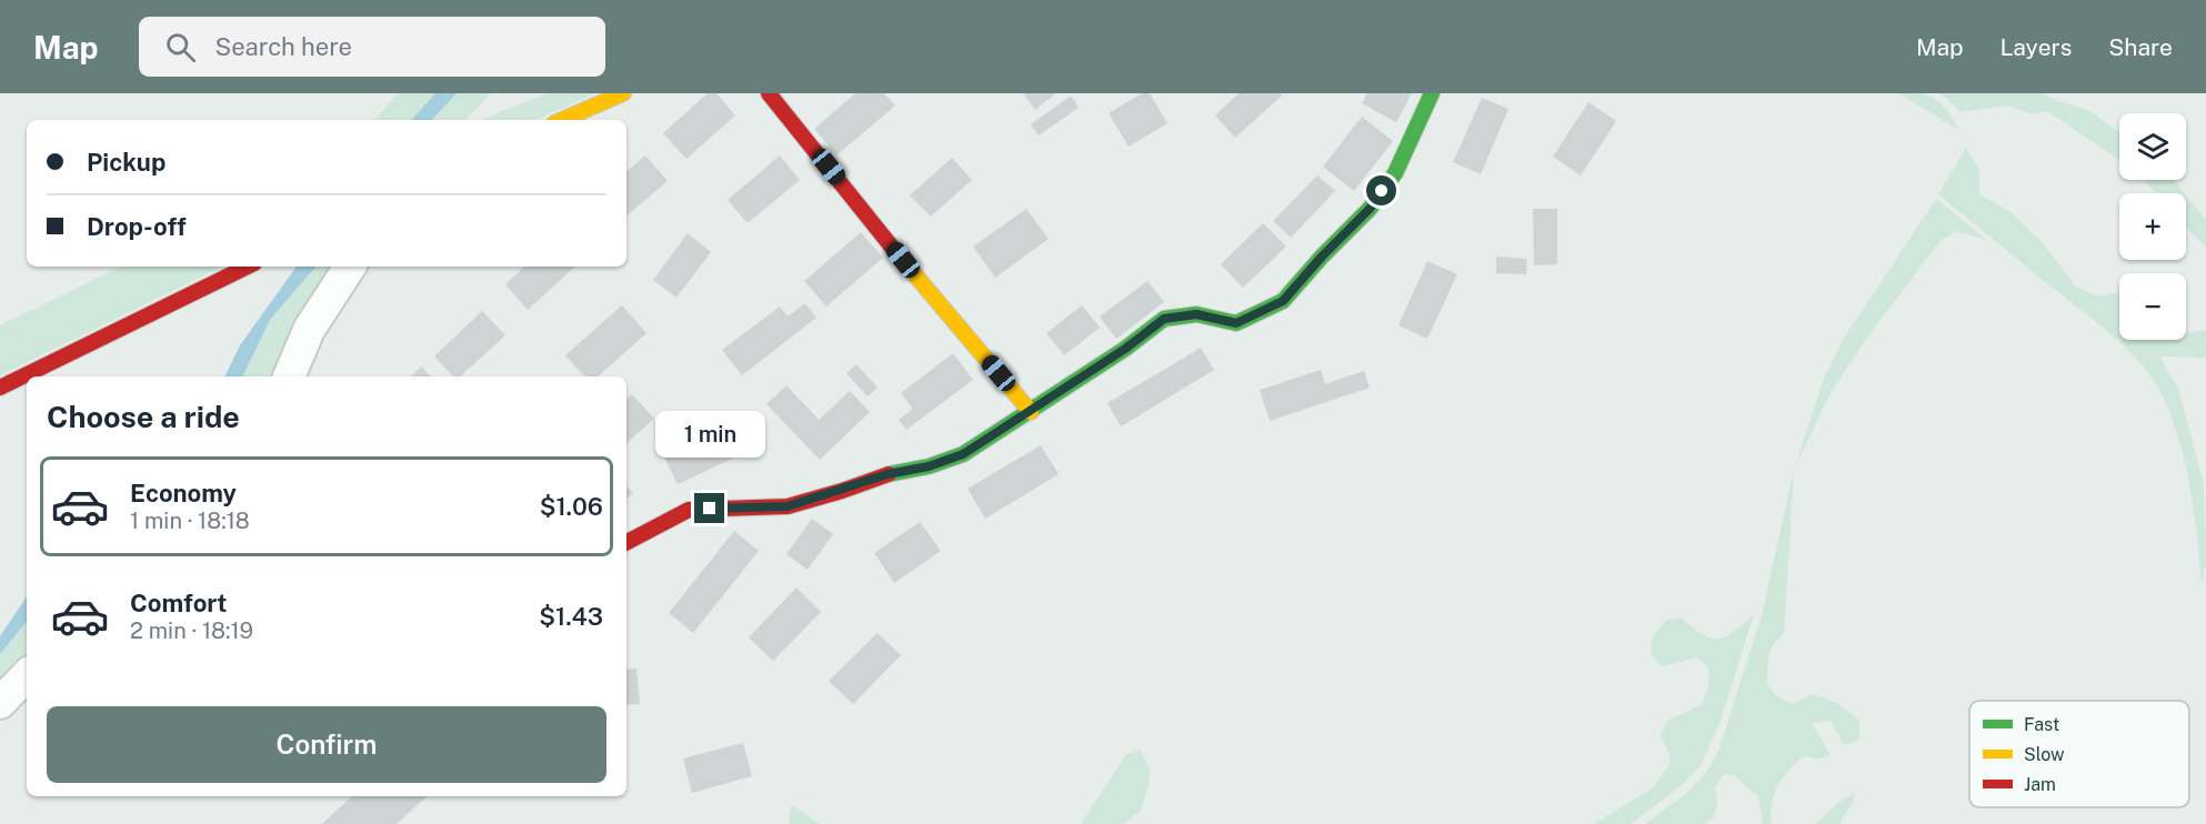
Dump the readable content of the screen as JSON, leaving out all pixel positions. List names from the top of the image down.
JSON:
{
  "legend": ["Fast", "Slow", "Jam"],
  "page": {
    "header": "Map",
    "search": "Search here",
    "nav": ["Map", "Layers", "Share"],
    "map_buttons": ["+", "−"],
    "banner": ["Pickup", "Drop-off"],
    "heading": "Choose a ride",
    "bubble": "1 min",
    "list": [
      {
        "name": "Economy",
        "note": "1 min · 18:18",
        "value": "$1.06"
      },
      {
        "name": "Comfort",
        "note": "2 min · 18:19",
        "value": "$1.43"
      }
    ],
    "buttons": "Confirm"
  }
}
